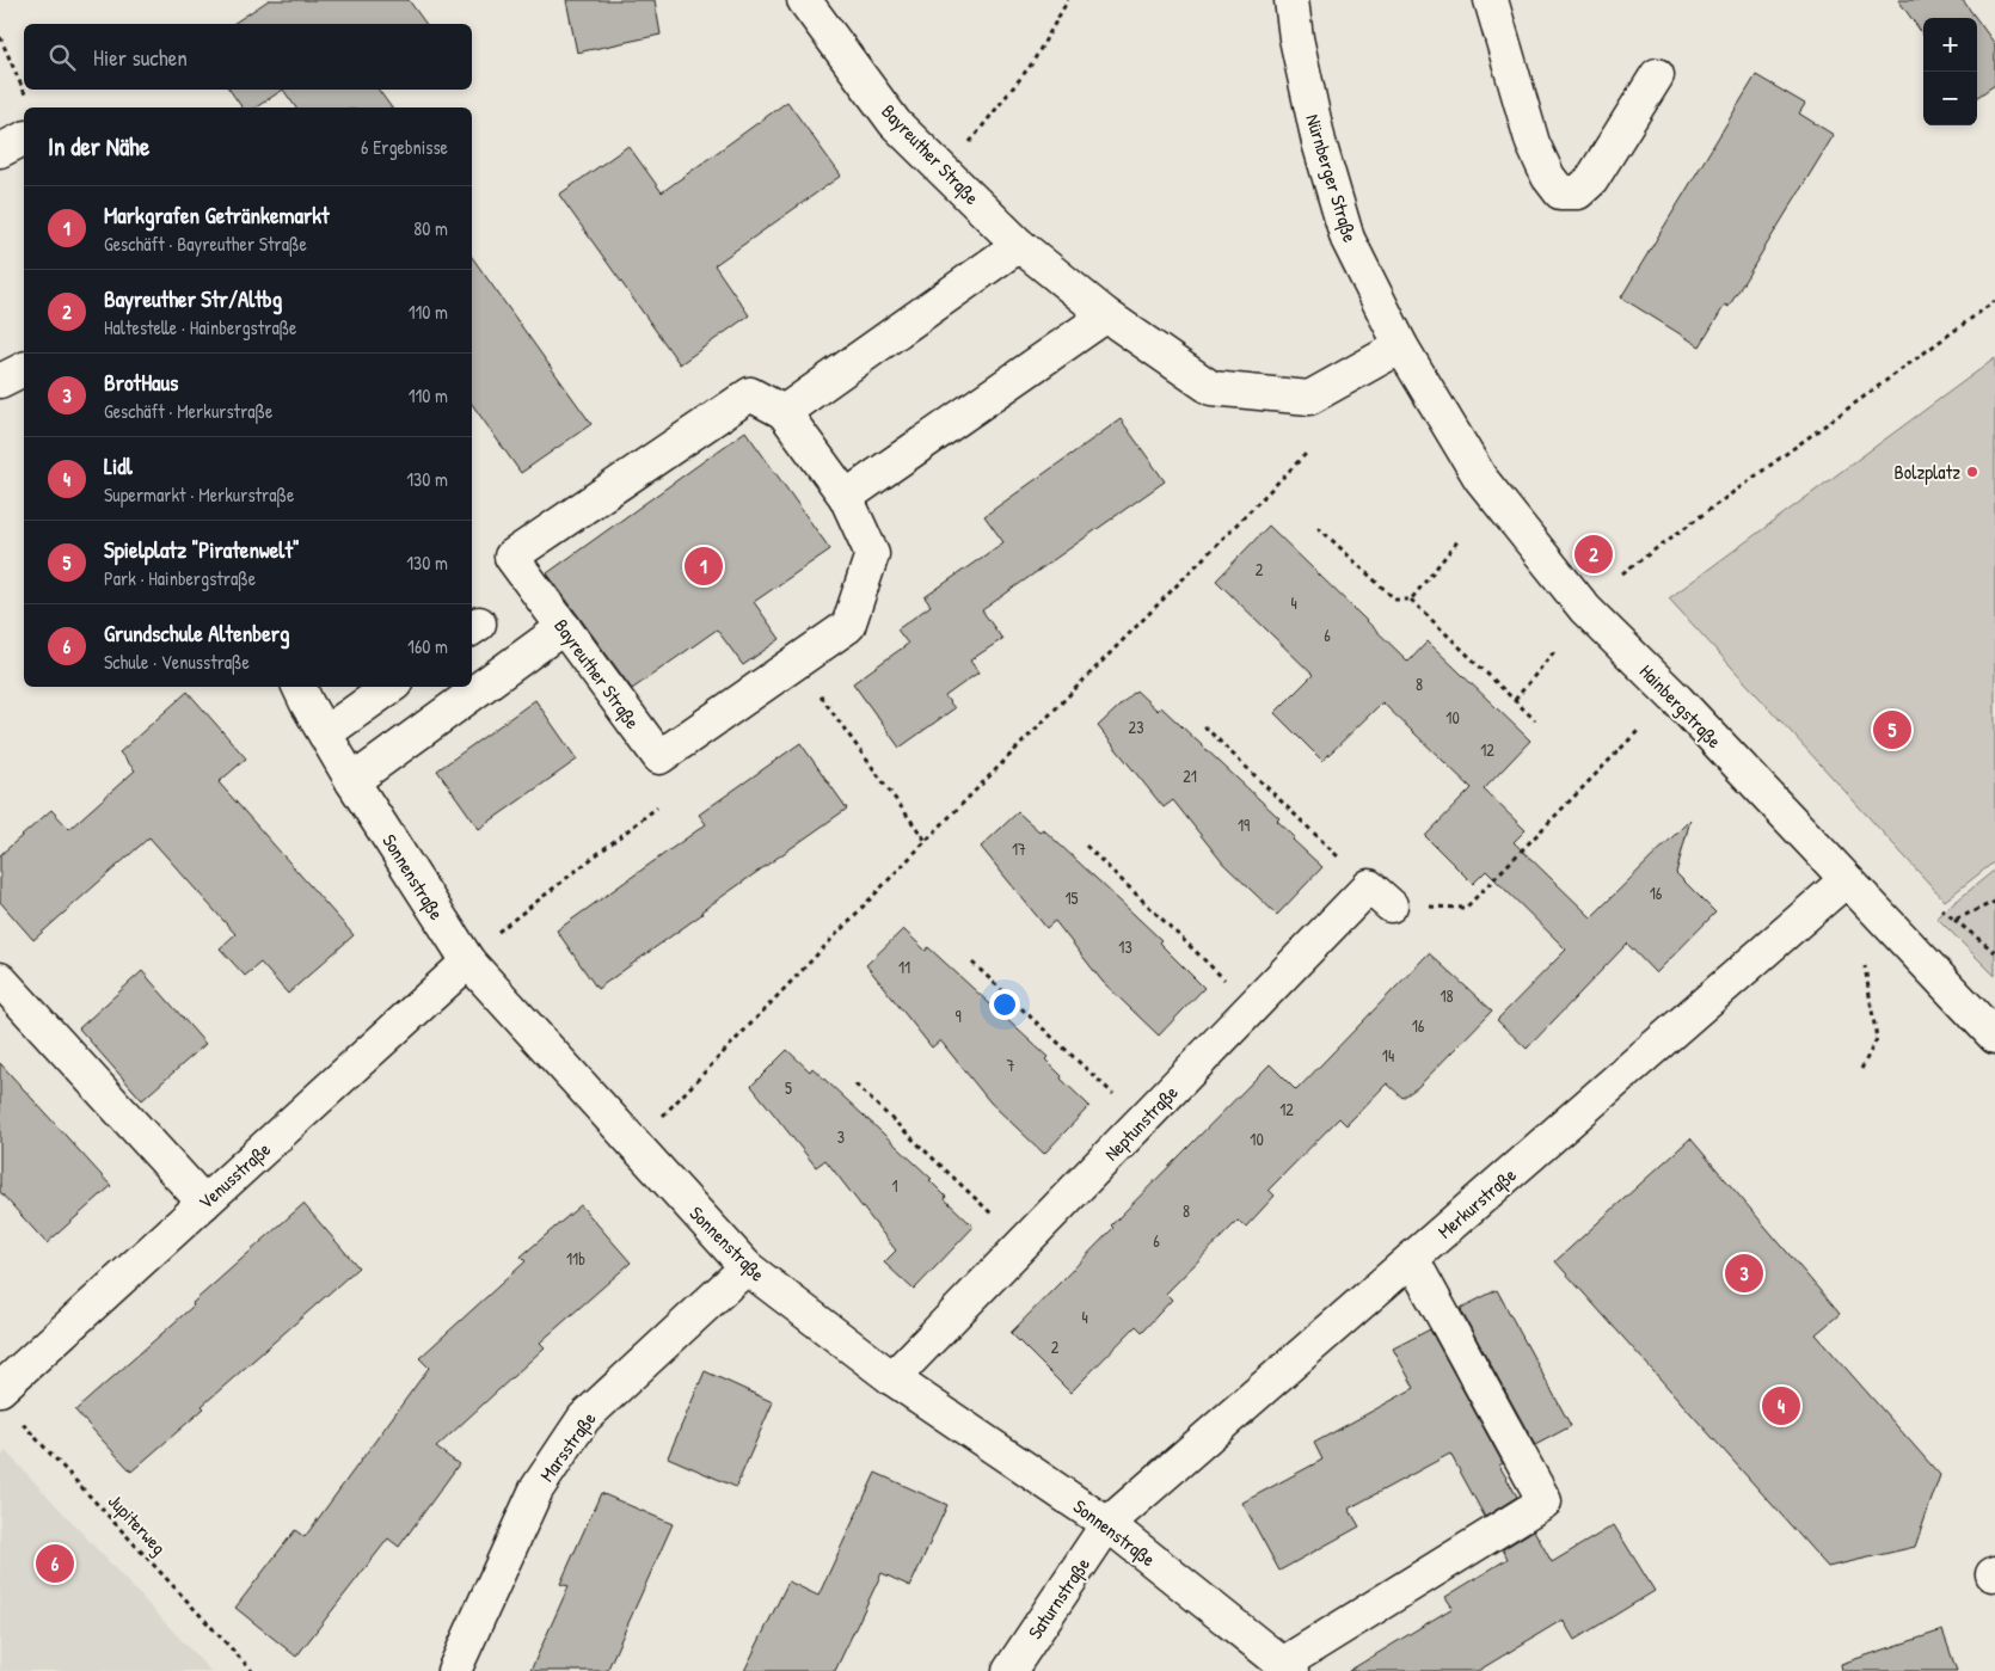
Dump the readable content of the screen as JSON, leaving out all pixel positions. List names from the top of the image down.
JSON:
{
  "streets": {
    "street": [
      "Bayreuther Straße",
      "Nürnberger Straße",
      "Hainbergstraße",
      "Sonnenstraße",
      "Neptunstraße",
      "Venusstraße",
      "Merkurstraße",
      "Marsstraße",
      "Saturnstraße"
    ],
    "path": ["Jupiterweg"]
  },
  "crossings": [
    ["Bayreuther Straße", "Nürnberger Straße"],
    ["Bayreuther Straße", "Hainbergstraße"],
    ["Nürnberger Straße", "Hainbergstraße"],
    ["Hainbergstraße", "Merkurstraße"],
    ["Sonnenstraße", "Neptunstraße"],
    ["Sonnenstraße", "Venusstraße"],
    ["Sonnenstraße", "Merkurstraße"],
    ["Sonnenstraße", "Marsstraße"],
    ["Sonnenstraße", "Saturnstraße"],
    ["Venusstraße", "Jupiterweg"],
    ["Merkurstraße", "Saturnstraße"]
  ],
  "places": ["Bolzplatz"],
  "house_numbers": [
    "2",
    "4",
    "6",
    "8",
    "10",
    "23",
    "12",
    "21",
    "19",
    "17",
    "16",
    "15",
    "13",
    "11",
    "18",
    "9",
    "16",
    "14",
    "7",
    "5",
    "12",
    "3",
    "10",
    "1",
    "8",
    "6",
    "11b",
    "4",
    "2"
  ],
  "page": {
    "map_buttons": ["+", "−"],
    "search": "Hier suchen",
    "heading": ["In der Nähe", "6 Ergebnisse"],
    "list": [
      {
        "mark": "1",
        "name": "Markgrafen Getränkemarkt",
        "note": "Geschäft · Bayreuther Straße",
        "value": "80 m"
      },
      {
        "mark": "2",
        "name": "Bayreuther Str/Altbg",
        "note": "Haltestelle · Hainbergstraße",
        "value": "110 m"
      },
      {
        "mark": "3",
        "name": "BrotHaus",
        "note": "Geschäft · Merkurstraße",
        "value": "110 m"
      },
      {
        "mark": "4",
        "name": "Lidl",
        "note": "Supermarkt · Merkurstraße",
        "value": "130 m"
      },
      {
        "mark": "5",
        "name": "Spielplatz \"Piratenwelt\"",
        "note": "Park · Hainbergstraße",
        "value": "130 m"
      },
      {
        "mark": "6",
        "name": "Grundschule Altenberg",
        "note": "Schule · Venusstraße",
        "value": "160 m"
      }
    ],
    "pins": [
      "2",
      "1",
      "5",
      "3",
      "4",
      "6"
    ]
  }
}
